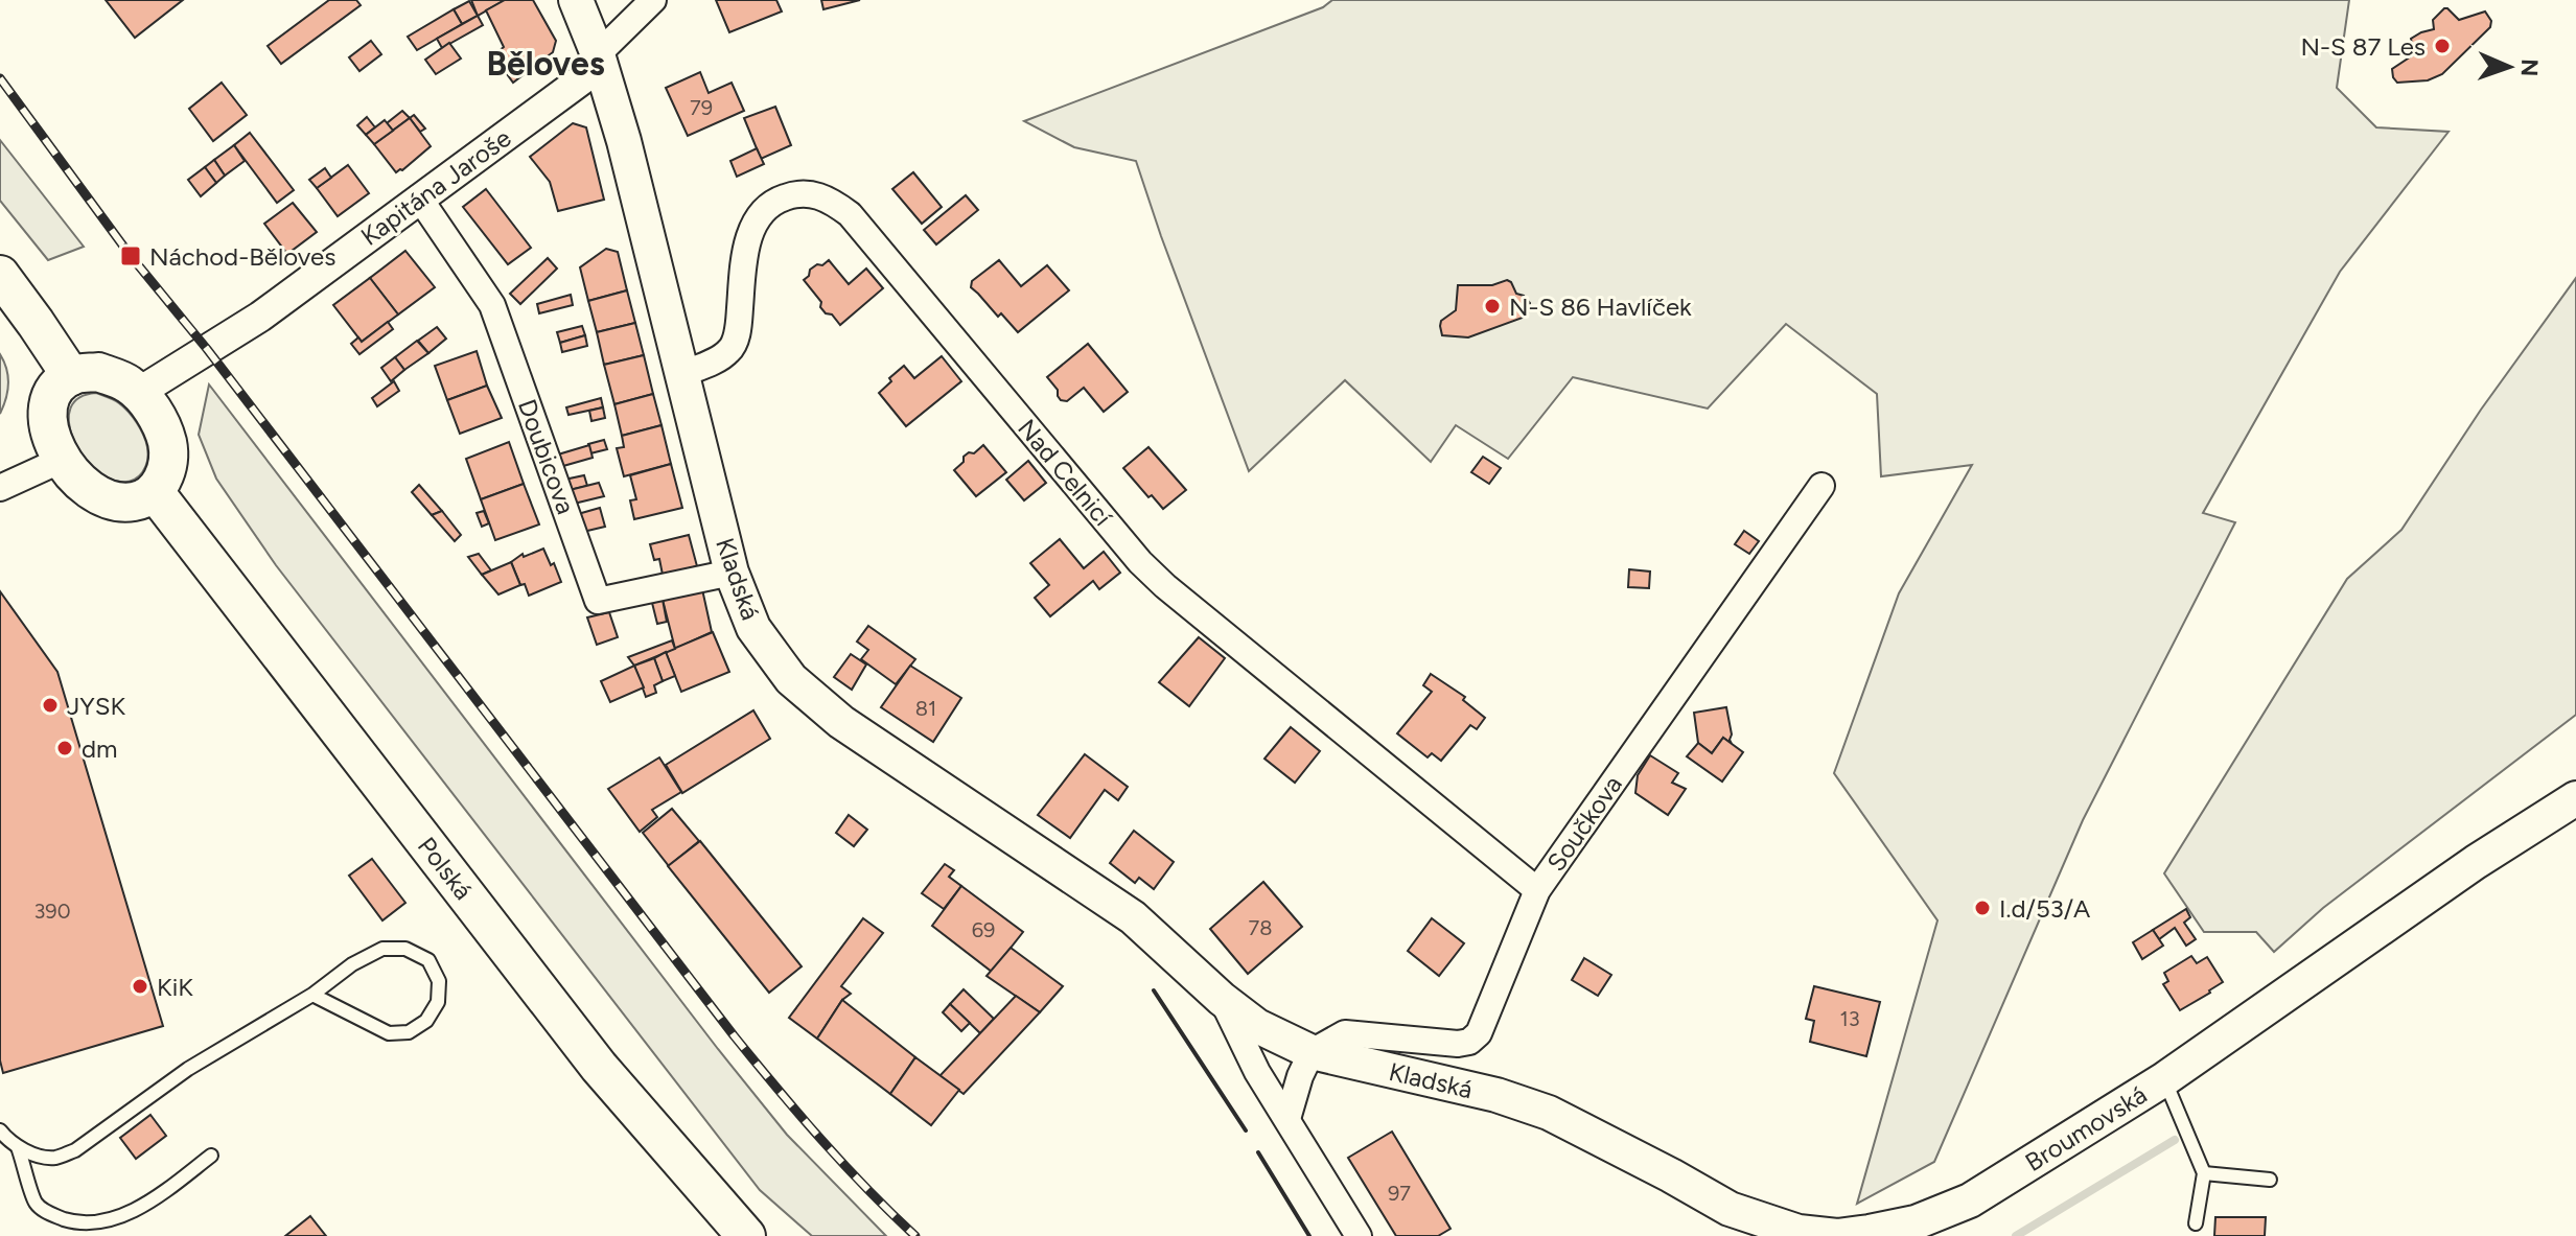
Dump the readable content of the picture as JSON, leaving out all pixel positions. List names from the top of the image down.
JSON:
{
  "streets": {
    "main road": ["Kladská", "Polská", "Broumovská"],
    "street": [
      "Kapitána Jaroše",
      "Doubicova",
      "Nad Celnicí",
      "Součkova"
    ]
  },
  "crossings": [
    ["Kapitána Jaroše", "Doubicova"],
    ["Kapitána Jaroše", "Kladská"],
    ["Kapitána Jaroše", "Polská"],
    ["Doubicova", "Kladská"],
    ["Nad Celnicí", "Kladská"],
    ["Nad Celnicí", "Součkova"],
    ["Kladská", "Součkova"],
    ["Kladská", "Broumovská"]
  ],
  "districts": ["Běloves"],
  "places": {
    "other": [
      "N-S 87 Les",
      "N-S 86 Havlíček",
      "JYSK",
      "dm",
      "I.d/53/A",
      "KiK"
    ],
    "transit": ["Náchod-Běloves"]
  },
  "house_numbers": [
    "79",
    "81",
    "390",
    "78",
    "69",
    "13",
    "97"
  ],
  "north": "right"
}
